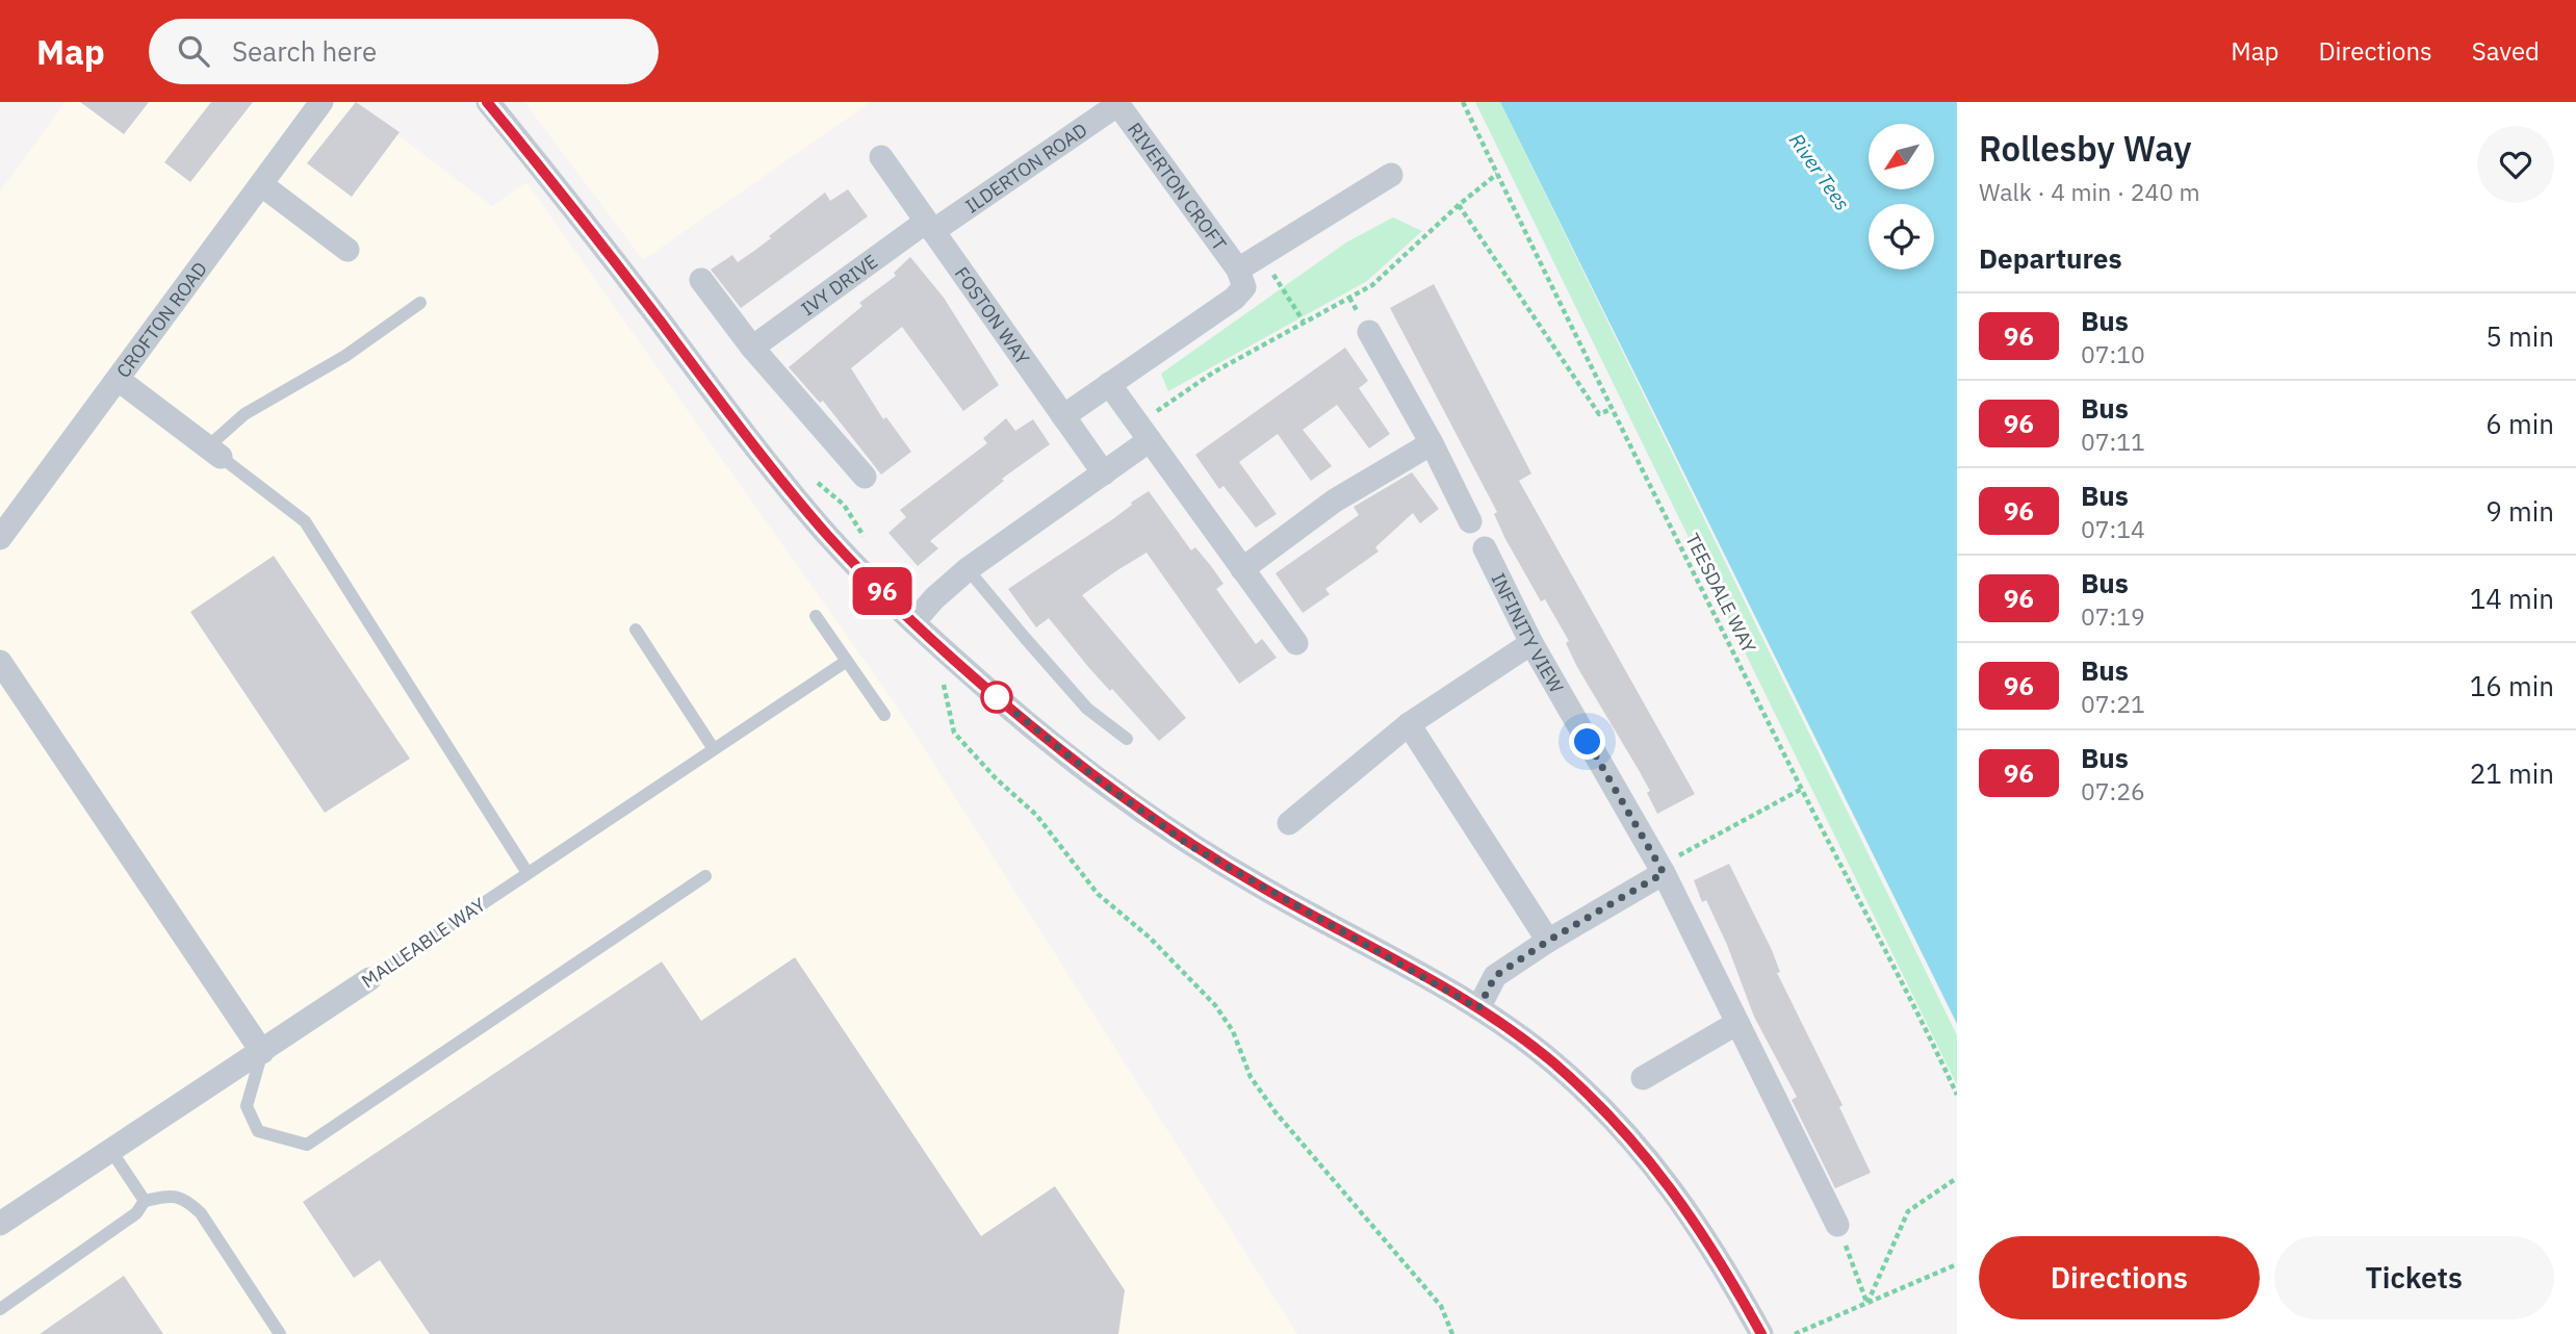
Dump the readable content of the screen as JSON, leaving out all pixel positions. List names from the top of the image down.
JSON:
{
  "streets": {
    "street": [
      "ILDERTON ROAD",
      "RIVERTON CROFT",
      "IVY DRIVE",
      "FOSTON WAY",
      "CROFTON ROAD",
      "INFINITY VIEW",
      "MALLEABLE WAY"
    ],
    "path": ["TEESDALE WAY"]
  },
  "crossings": [
    ["ILDERTON ROAD", "RIVERTON CROFT"],
    ["ILDERTON ROAD", "IVY DRIVE"],
    ["ILDERTON ROAD", "FOSTON WAY"],
    ["IVY DRIVE", "FOSTON WAY"]
  ],
  "water": ["River Tees"],
  "lines": ["bus line 96"],
  "north": "bottom left",
  "page": {
    "header": "Map",
    "search": "Search here",
    "nav": ["Map", "Directions", "Saved"],
    "on_map": "96",
    "heading": [
      ["Rollesby Way", "Walk · 4 min · 240 m"],
      "Departures"
    ],
    "list": [
      {
        "mark": "96",
        "name": "Bus",
        "note": "07:10",
        "value": "5 min"
      },
      {
        "mark": "96",
        "name": "Bus",
        "note": "07:11",
        "value": "6 min"
      },
      {
        "mark": "96",
        "name": "Bus",
        "note": "07:14",
        "value": "9 min"
      },
      {
        "mark": "96",
        "name": "Bus",
        "note": "07:19",
        "value": "14 min"
      },
      {
        "mark": "96",
        "name": "Bus",
        "note": "07:21",
        "value": "16 min"
      },
      {
        "mark": "96",
        "name": "Bus",
        "note": "07:26",
        "value": "21 min"
      }
    ],
    "buttons": ["Directions", "Tickets"]
  }
}
